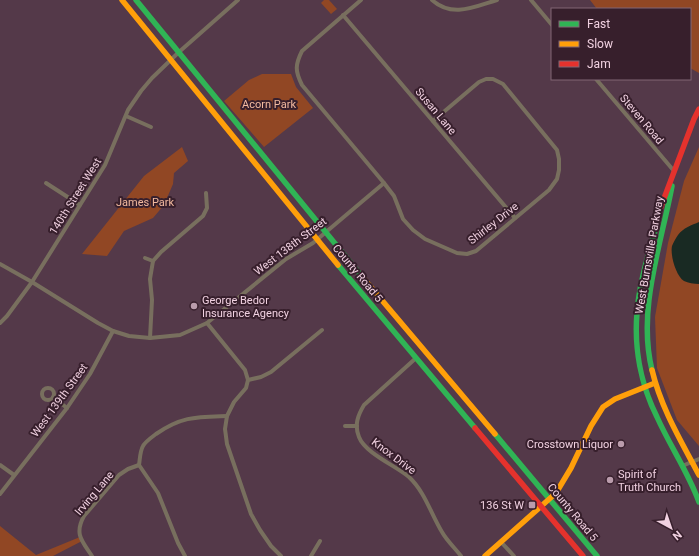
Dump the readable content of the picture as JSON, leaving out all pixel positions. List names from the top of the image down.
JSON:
{
  "streets": {
    "main road": ["West Burnsville Parkway", "County Road 5"],
    "street": [
      "Susan Lane",
      "Steven Road",
      "140th Street West",
      "Shirley Drive",
      "West 138th Street",
      "West 139th Street",
      "Knox Drive",
      "Irving Lane"
    ]
  },
  "crossings": [
    ["Susan Lane", "Shirley Drive"],
    ["Steven Road", "West Burnsville Parkway"],
    ["140th Street West", "West 138th Street"],
    ["140th Street West", "County Road 5"],
    ["Shirley Drive", "West 138th Street"],
    ["West 138th Street", "County Road 5"],
    ["West 138th Street", "West 139th Street"]
  ],
  "parks": ["Acorn Park", "James Park"],
  "places": {
    "other": ["George Bedor Insurance Agency", "Crosstown Liquor", "Spirit of Truth Church"],
    "transit": ["136 St W"]
  },
  "legend": ["Fast", "Slow", "Jam"],
  "north": "bottom right"
}
